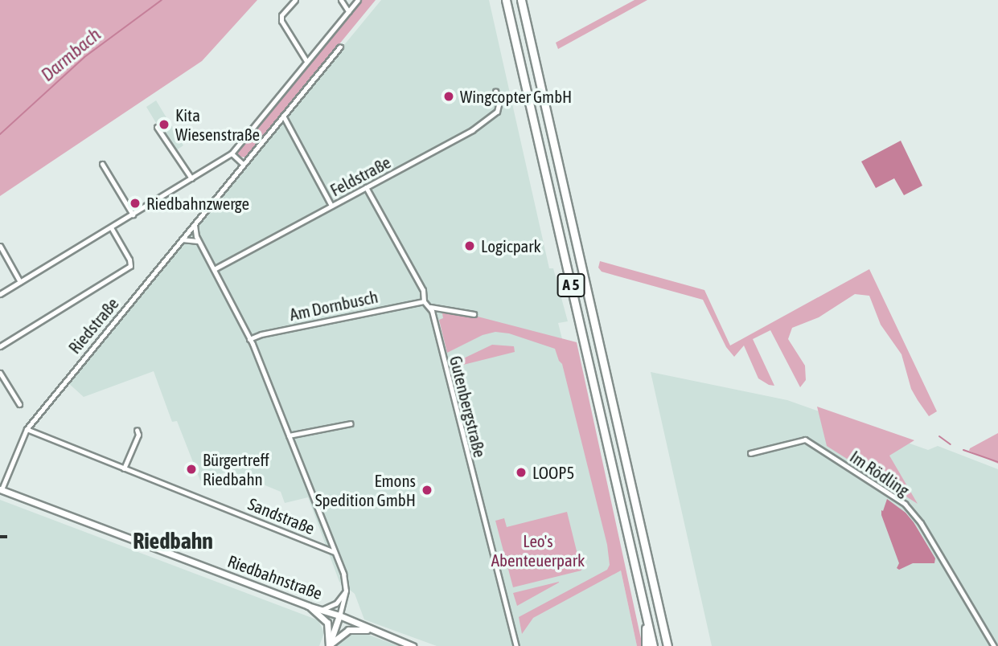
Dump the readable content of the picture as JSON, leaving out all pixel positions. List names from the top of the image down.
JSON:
{
  "streets": {
    "highway": ["A 5"],
    "main road": ["Riedbahnstraße"],
    "street": [
      "Feldstraße",
      "Am Dornbusch",
      "Riedstraße",
      "Gutenbergstraße",
      "Im Rödling",
      "Sandstraße"
    ]
  },
  "crossings": [
    ["Riedstraße", "Sandstraße"]
  ],
  "districts": ["Riedbahn"],
  "water": ["Darmbach"],
  "parks": ["Leo's Abenteuerpark"],
  "places": [
    "Wingcopter GmbH",
    "Kita Wiesenstraße",
    "Riedbahnzwerge",
    "Logicpark",
    "Bürgertreff Riedbahn",
    "LOOP5",
    "Emons Spedition GmbH"
  ]
}
